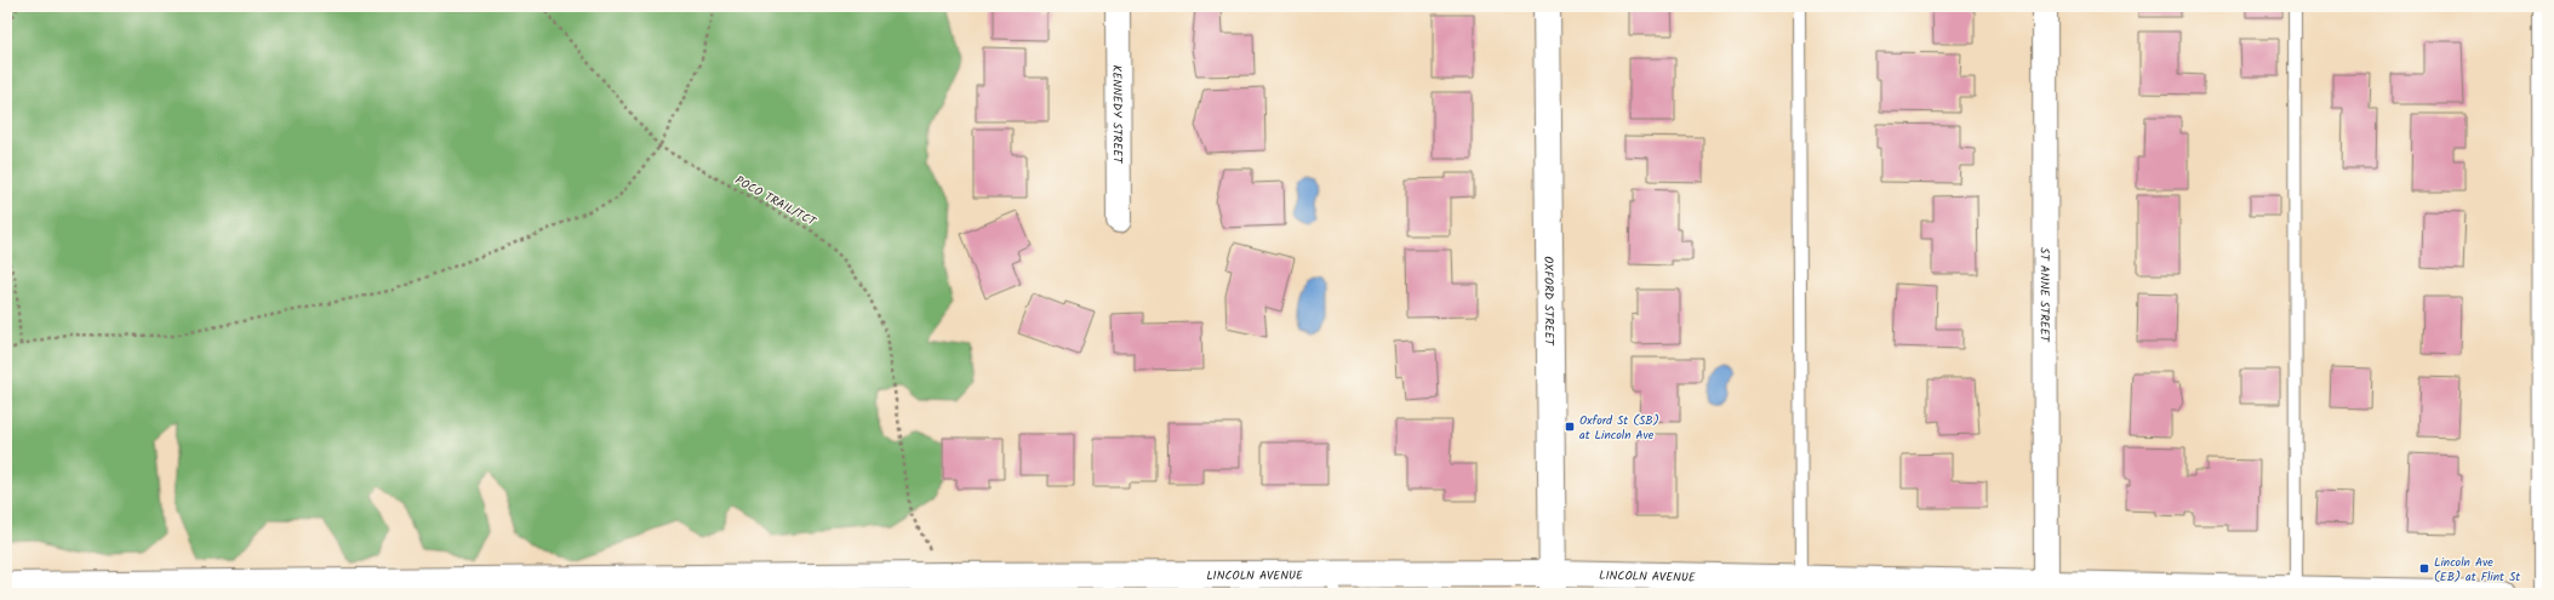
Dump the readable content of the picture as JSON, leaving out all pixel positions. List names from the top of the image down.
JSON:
{
  "streets": {
    "main road": ["OXFORD STREET", "LINCOLN AVENUE"],
    "street": ["KENNEDY STREET", "ST ANNE STREET"],
    "path": ["POCO TRAIL/TCT"]
  },
  "crossings": [
    ["ST ANNE STREET", "LINCOLN AVENUE"],
    ["OXFORD STREET", "LINCOLN AVENUE"]
  ],
  "places": {
    "transit": ["Oxford St (SB) at Lincoln Ave", "Lincoln Ave (EB) at Flint St"]
  }
}
